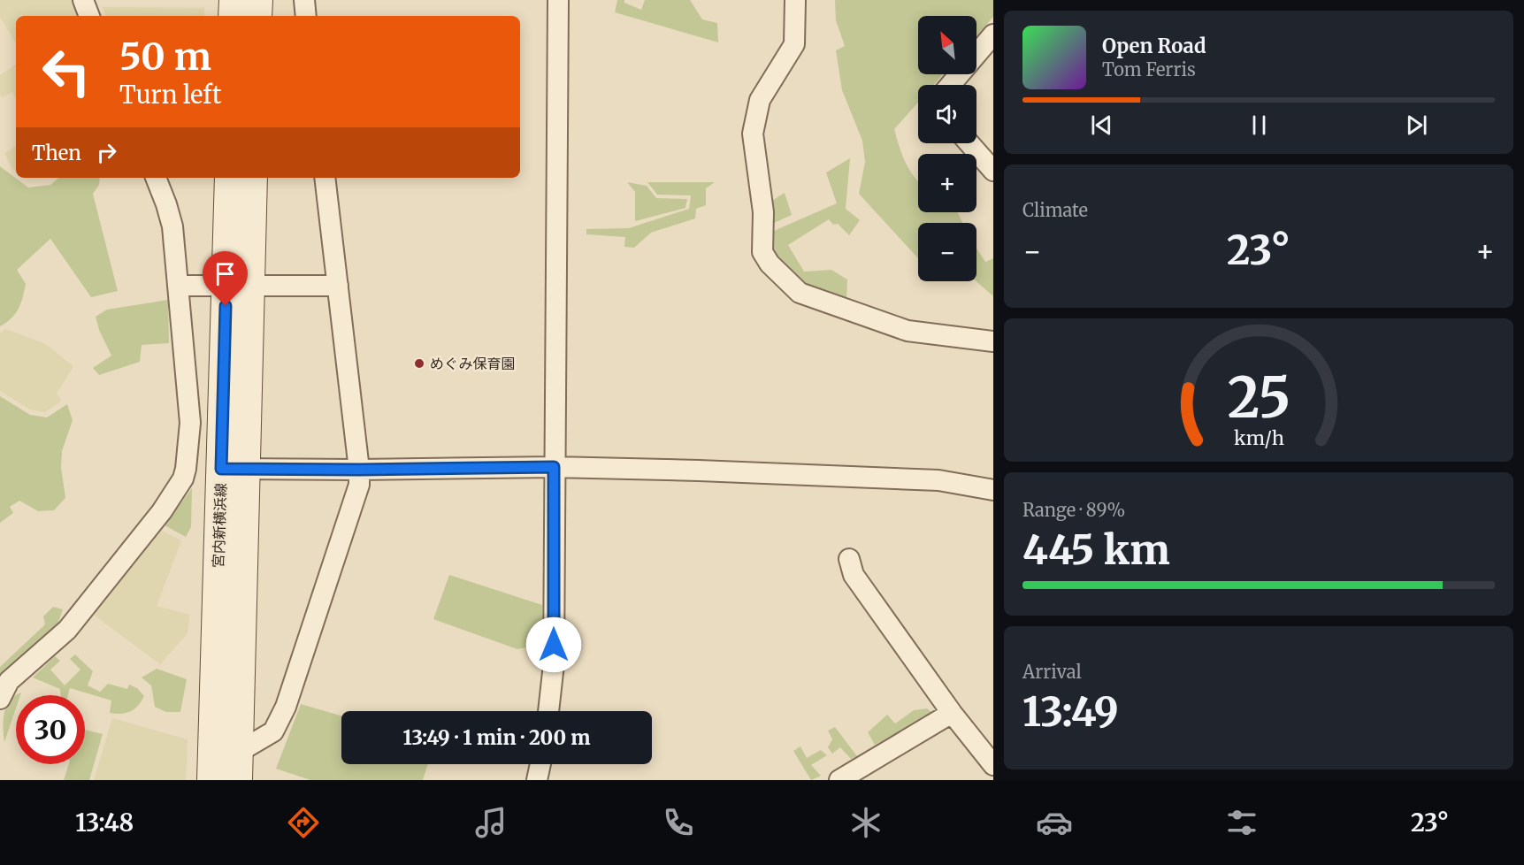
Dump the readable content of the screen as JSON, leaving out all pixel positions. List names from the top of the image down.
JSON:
{
  "streets": {
    "street": ["宮内新横浜線"]
  },
  "places": ["めぐみ保育園"],
  "north": "top left",
  "page": {
    "map_buttons": ["+", "−"],
    "turn": ["50 m", "Turn left"],
    "song": ["Open Road", "Tom Ferris"],
    "then": "Then",
    "tile": [
      "Climate",
      ["Range · 89%", "445 km"],
      ["Arrival", "13:49"]
    ],
    "heat": ["−", "23°", "+"],
    "limit": "30",
    "trip": "13:49 · 1 min · 200 m",
    "tabs": ["13:48", "23°"],
    "gauge": ["25", "km/h"]
  }
}
